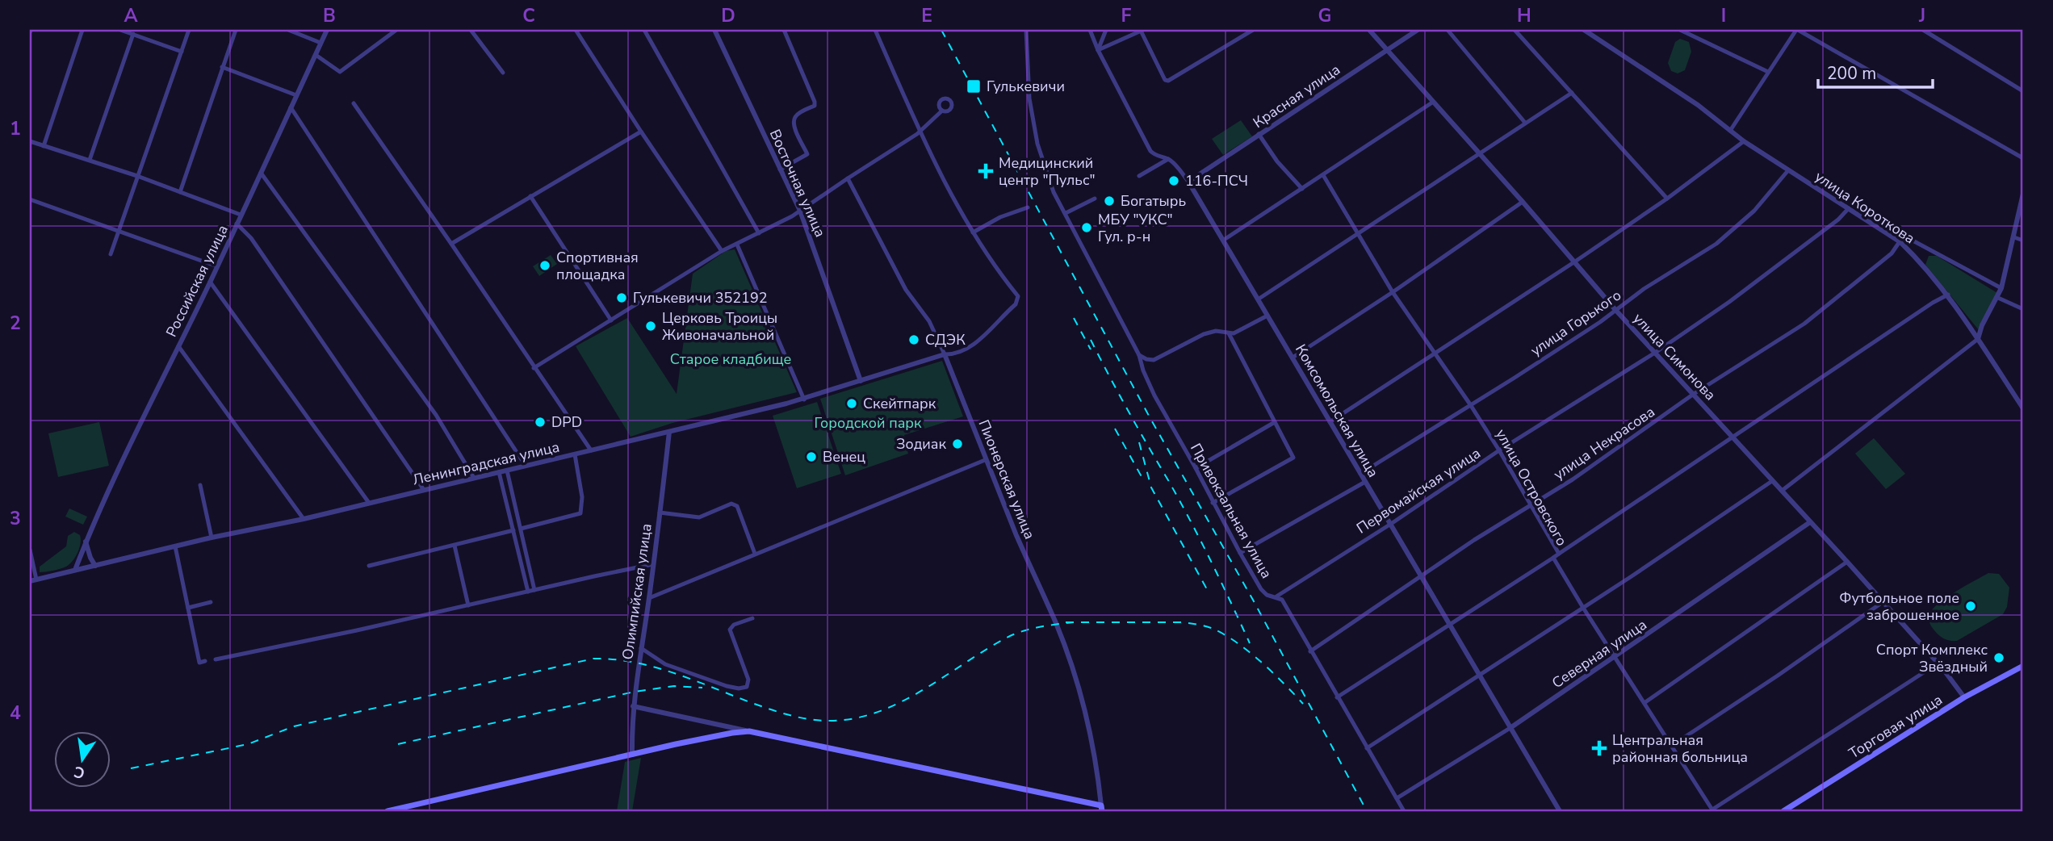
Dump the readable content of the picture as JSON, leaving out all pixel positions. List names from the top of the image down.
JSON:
{
  "streets": {
    "main road": ["Торговая улица"],
    "street": [
      "Красная улица",
      "Восточная улица",
      "улица Короткова",
      "Российская улица",
      "улица Горького",
      "улица Симонова",
      "Комсомольская улица",
      "улица Некрасова",
      "Ленинградская улица",
      "Пионерская улица",
      "улица Островского",
      "Первомайская улица",
      "Привокзальная улица",
      "Олимпийская улица",
      "Северная улица"
    ]
  },
  "crossings": [
    ["Красная улица", "улица Симонова"],
    ["Красная улица", "Комсомольская улица"],
    ["Восточная улица", "Ленинградская улица"],
    ["улица Короткова", "улица Горького"],
    ["улица Короткова", "улица Некрасова"],
    ["улица Короткова", "Первомайская улица"],
    ["Российская улица", "Ленинградская улица"],
    ["улица Горького", "улица Симонова"],
    ["улица Горького", "Комсомольская улица"],
    ["улица Горького", "улица Островского"],
    ["улица Симонова", "улица Некрасова"],
    ["улица Симонова", "Первомайская улица"],
    ["улица Симонова", "Северная улица"],
    ["улица Симонова", "Торговая улица"],
    ["Комсомольская улица", "улица Некрасова"],
    ["Комсомольская улица", "Первомайская улица"],
    ["Комсомольская улица", "Северная улица"],
    ["улица Некрасова", "улица Островского"],
    ["улица Некрасова", "Привокзальная улица"],
    ["Ленинградская улица", "Пионерская улица"],
    ["Ленинградская улица", "Олимпийская улица"],
    ["улица Островского", "Первомайская улица"],
    ["улица Островского", "Северная улица"],
    ["Первомайская улица", "Привокзальная улица"],
    ["Привокзальная улица", "Северная улица"]
  ],
  "parks": ["Старое кладбище", "Городской парк"],
  "places": {
    "transit": ["Гулькевичи"],
    "health": ["Медицинский центр \"Пульс\"", "Центральная районная больница"],
    "other": [
      "116-ПСЧ",
      "Богатырь",
      "МБУ \"УКС\" Гул. р-н",
      "Спортивная площадка",
      "Гулькевичи 352192",
      "Церковь Троицы Живоначальной",
      "СДЭК",
      "Скейтпарк",
      "DPD",
      "Зодиак",
      "Венец",
      "Футбольное поле заброшенное",
      "Спорт Комплекс Звёздный"
    ]
  },
  "scale_bar": "200 m",
  "north": "bottom",
  "grid": {
    "columns": [
      "A",
      "B",
      "C",
      "D",
      "E",
      "F",
      "G",
      "H",
      "I",
      "J"
    ],
    "rows": [
      "1",
      "2",
      "3",
      "4"
    ]
  }
}
